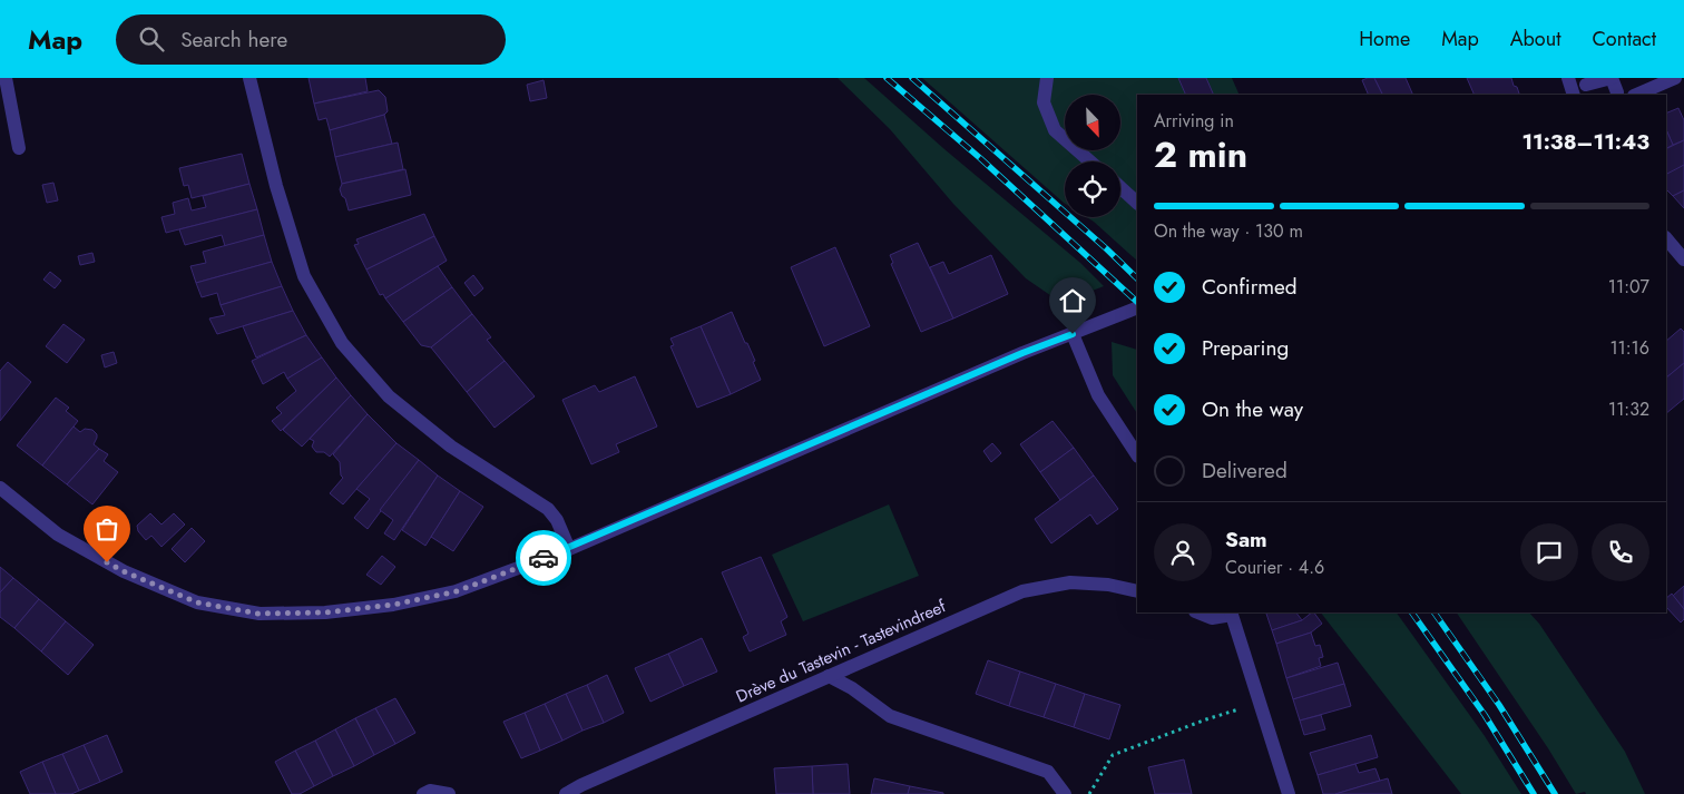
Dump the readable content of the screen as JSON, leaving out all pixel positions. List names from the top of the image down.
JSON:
{
  "streets": {
    "street": ["Drève du Tastevin - Tastevindreef"]
  },
  "north": "bottom right",
  "page": {
    "header": "Map",
    "search": "Search here",
    "nav": [
      "Home",
      "Map",
      "About",
      "Contact"
    ],
    "heading": ["2 min", "Arriving in", "11:38–11:43"],
    "panel": ["Sam", "Courier · 4.6"],
    "bar": "On the way · 130 m",
    "list": [
      ["Confirmed", "11:07"],
      ["Preparing", "11:16"],
      ["On the way", "11:32"],
      "Delivered"
    ]
  }
}
